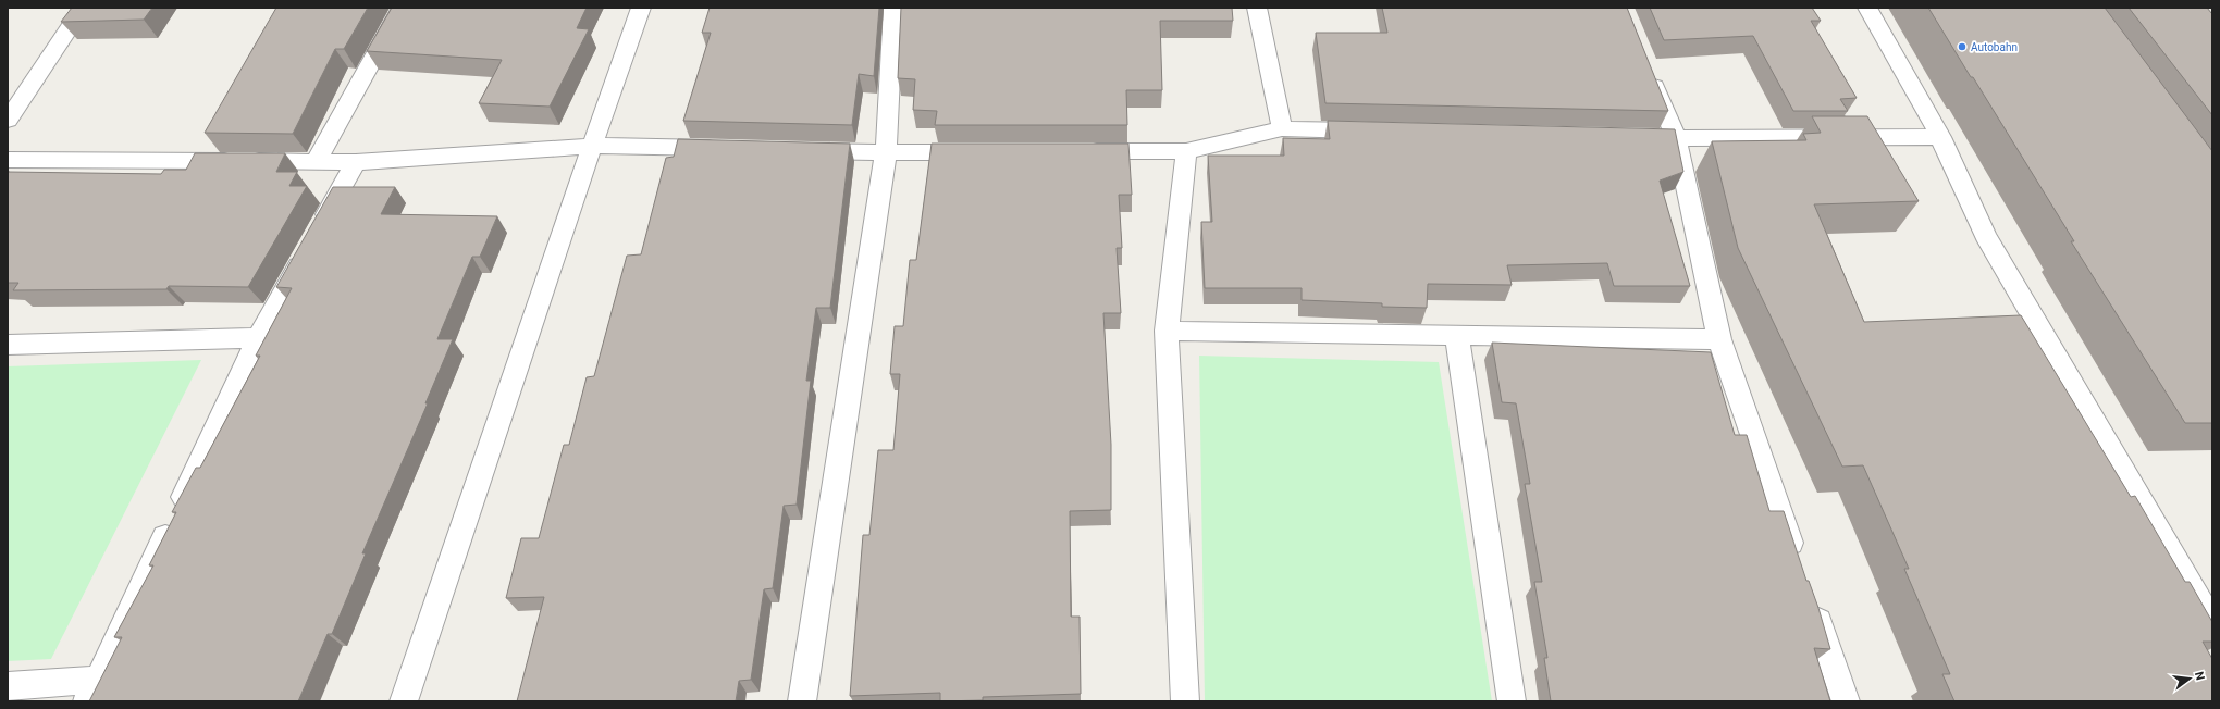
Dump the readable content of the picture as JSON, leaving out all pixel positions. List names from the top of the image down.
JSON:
{
  "places": ["Autobahn"],
  "north": "right"
}
